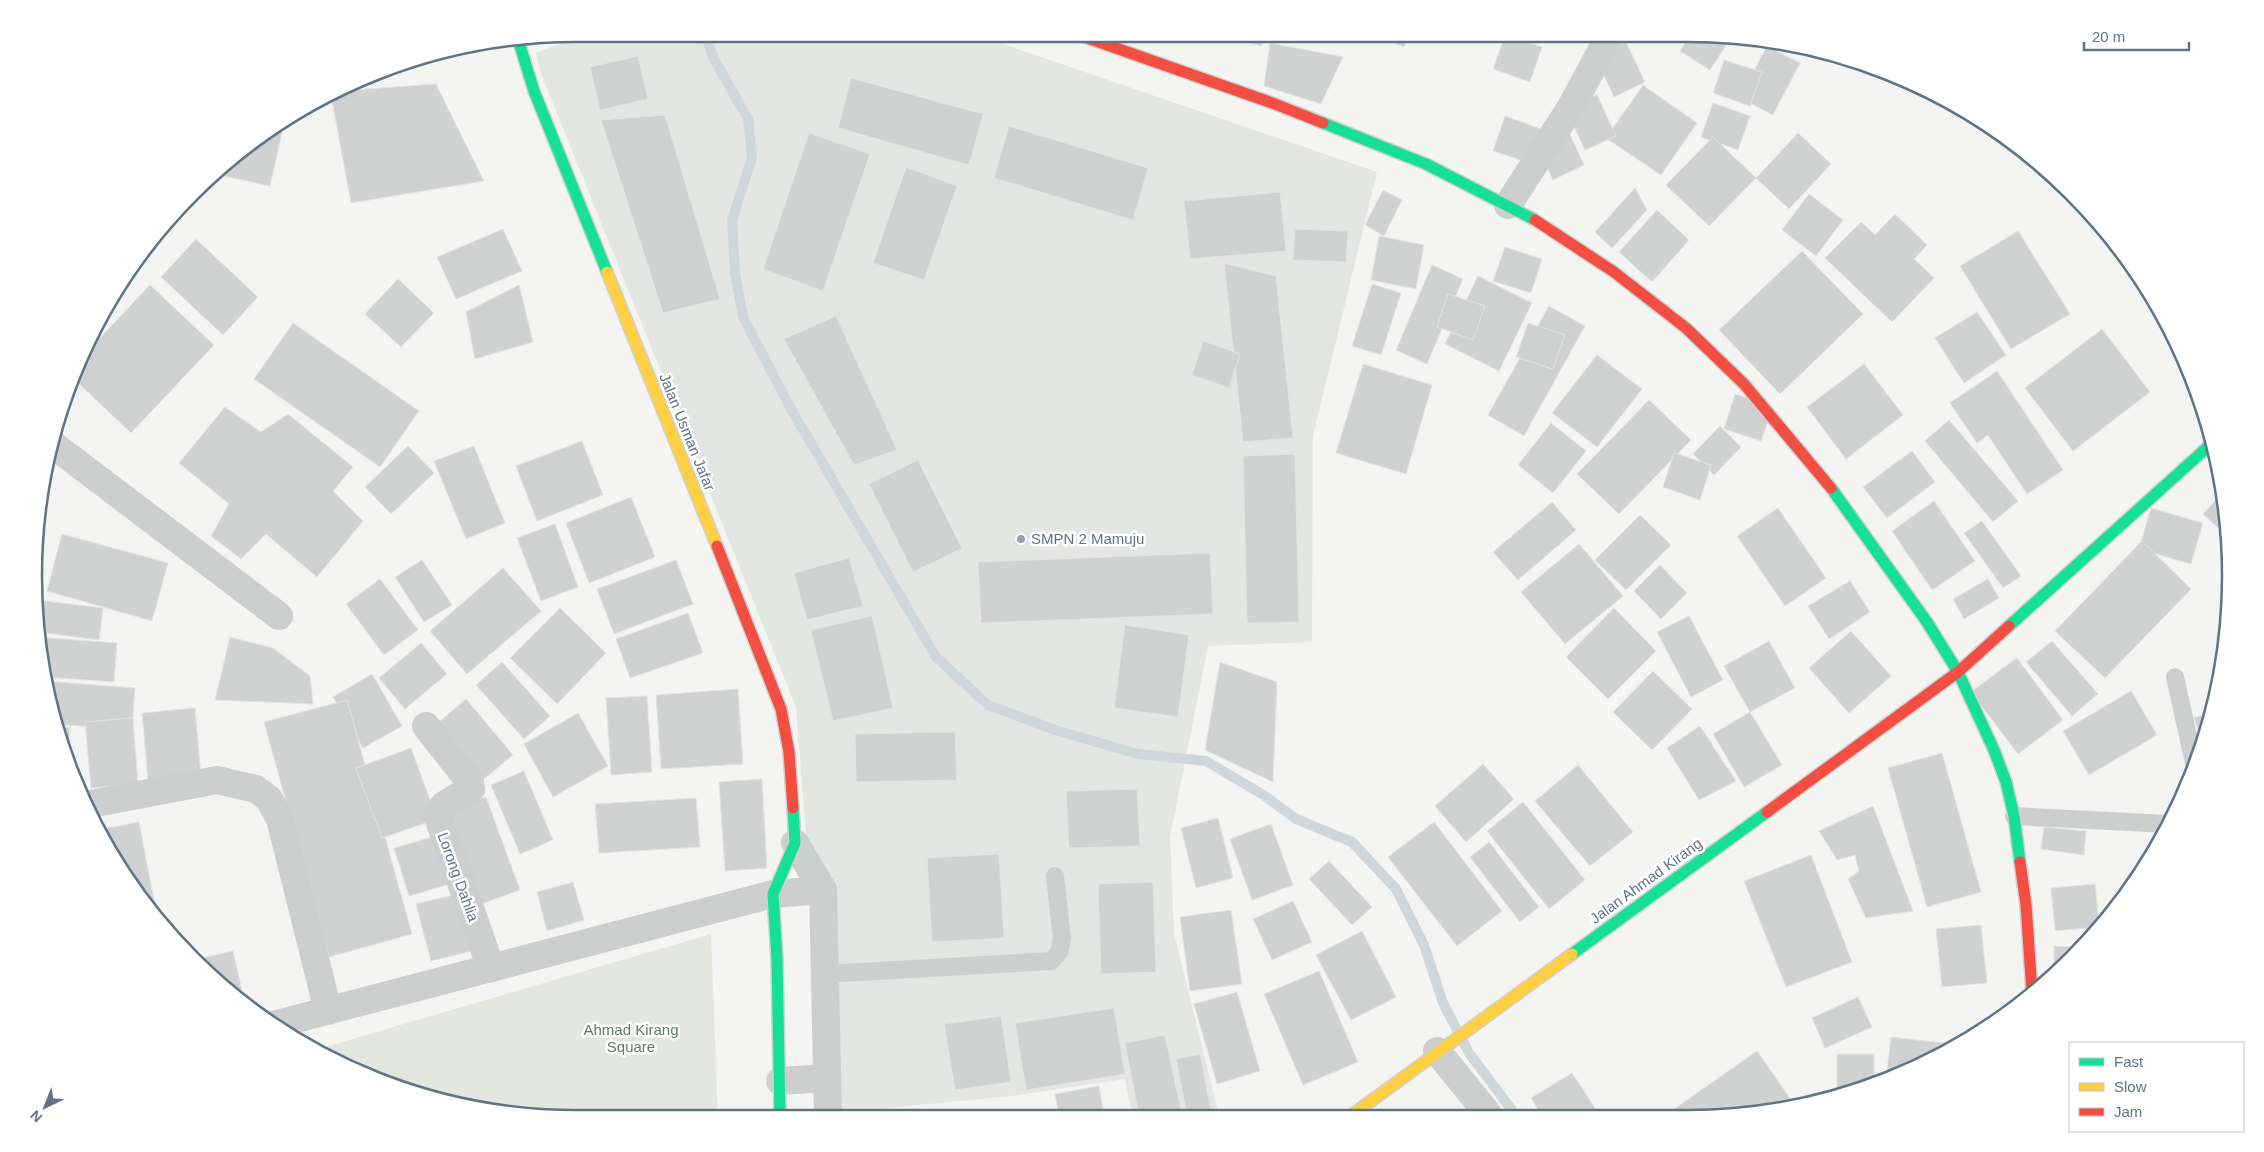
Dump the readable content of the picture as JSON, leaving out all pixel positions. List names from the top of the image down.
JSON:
{
  "streets": {
    "street": ["Jalan Usman Jafar", "Lorong Dahlia", "Jalan Ahmad Kirang"]
  },
  "parks": ["Ahmad Kirang Square"],
  "places": ["SMPN 2 Mamuju"],
  "legend": ["Fast", "Slow", "Jam"],
  "scale_bar": "20 m",
  "north": "bottom left"
}
